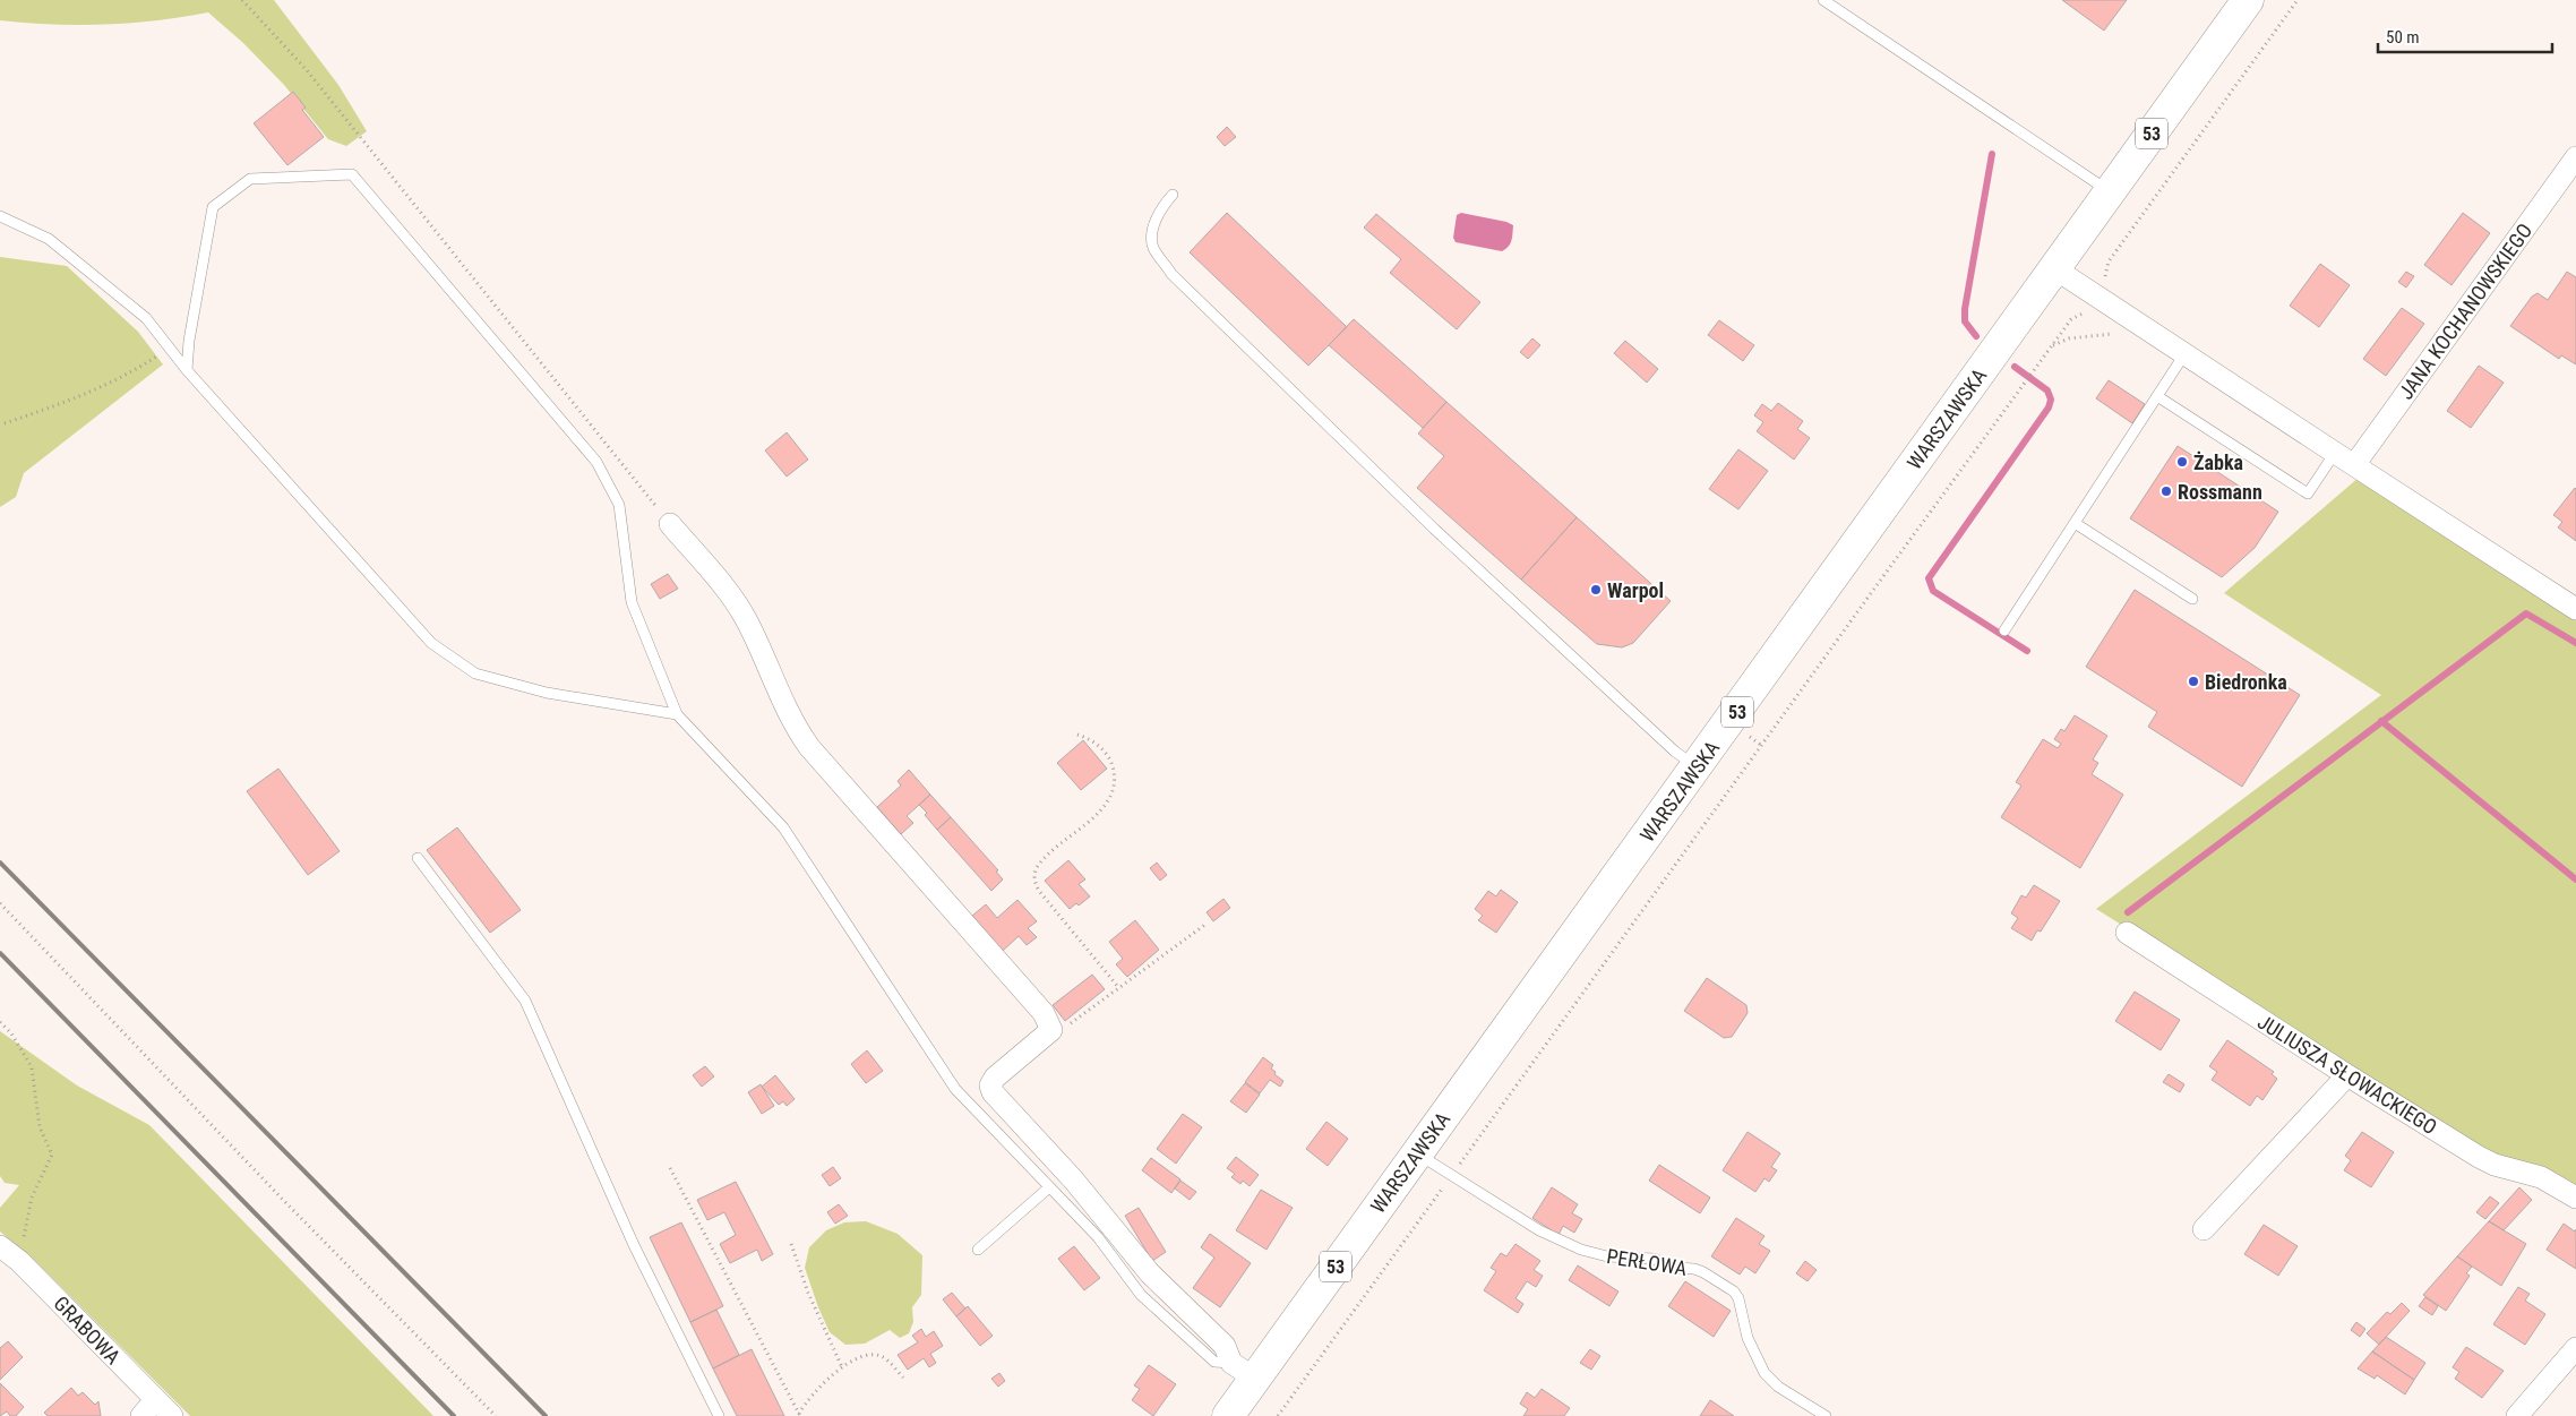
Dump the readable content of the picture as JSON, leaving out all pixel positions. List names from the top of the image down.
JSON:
{
  "streets": {
    "main road": ["53", "WARSZAWSKA"],
    "street": ["JANA KOCHANOWSKIEGO", "JULIUSZA SŁOWACKIEGO", "GRABOWA"],
    "lane": ["PERŁOWA"]
  },
  "crossings": [
    ["WARSZAWSKA", "PERŁOWA"]
  ],
  "places": [
    "Żabka",
    "Rossmann",
    "Warpol",
    "Biedronka"
  ],
  "scale_bar": "50 m"
}
